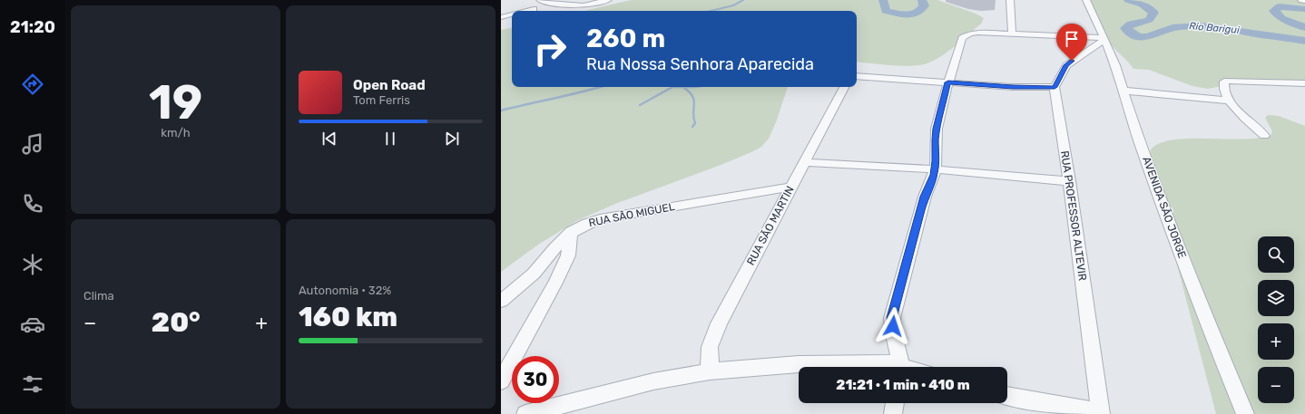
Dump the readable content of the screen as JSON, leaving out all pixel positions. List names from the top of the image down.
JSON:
{
  "streets": {
    "street": [
      "AVENIDA SÃO JORGE",
      "RUA SÃO MIGUEL",
      "RUA PROFESSOR ALTEVIR",
      "RUA SÃO MARTIN"
    ]
  },
  "crossings": [
    ["RUA SÃO MIGUEL", "RUA SÃO MARTIN"]
  ],
  "water": ["Rio Barigui"],
  "page": {
    "tabs": "21:20",
    "tile": [
      ["19", "km/h"],
      "Clima",
      ["Autonomia · 32%", "160 km"]
    ],
    "turn": ["260 m", "Rua Nossa Senhora Aparecida"],
    "song": ["Open Road", "Tom Ferris"],
    "map_buttons": ["+", "−"],
    "heat": ["−", "20°", "+"],
    "limit": "30",
    "trip": "21:21 · 1 min · 410 m"
  }
}
